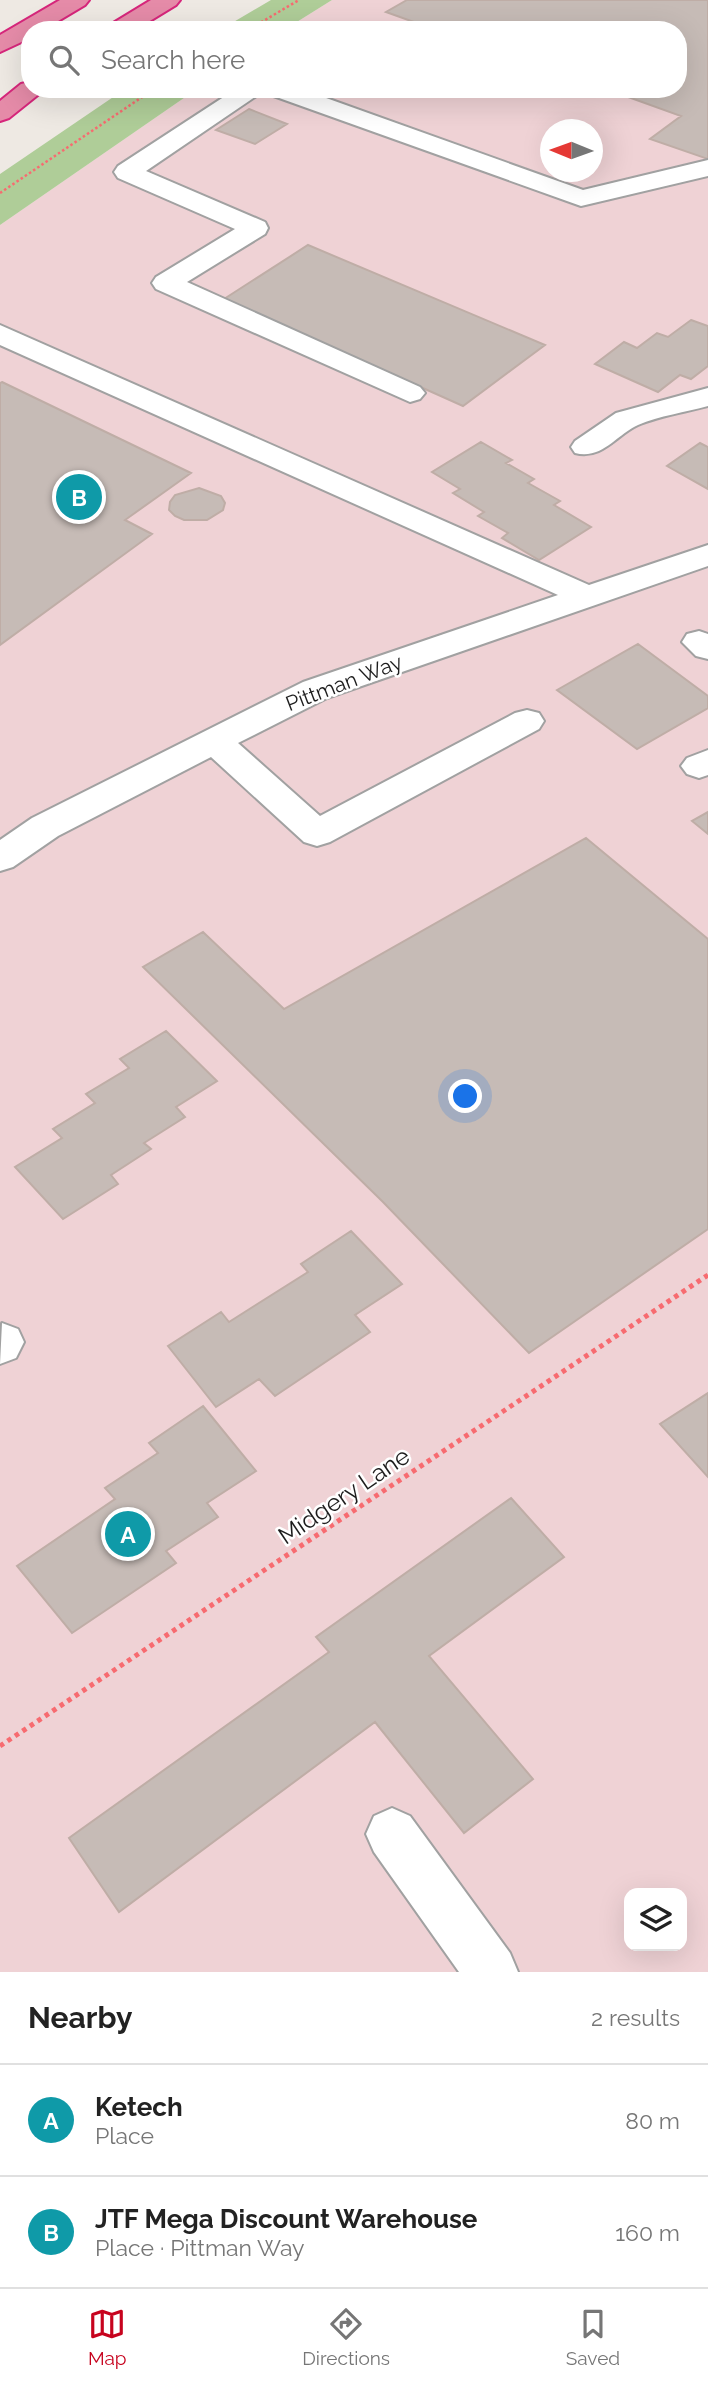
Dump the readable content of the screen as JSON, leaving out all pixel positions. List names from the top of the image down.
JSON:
{
  "streets": {
    "street": ["Pittman Way"],
    "path": ["Midgery Lane"]
  },
  "north": "left",
  "page": {
    "search": "Search here",
    "pins": ["B", "A"],
    "heading": ["Nearby", "2 results"],
    "list": [
      {
        "mark": "A",
        "name": "Ketech",
        "note": "Place",
        "value": "80 m"
      },
      {
        "mark": "B",
        "name": "JTF Mega Discount Warehouse",
        "note": "Place · Pittman Way",
        "value": "160 m"
      }
    ],
    "nav": ["Map", "Directions", "Saved"]
  }
}
